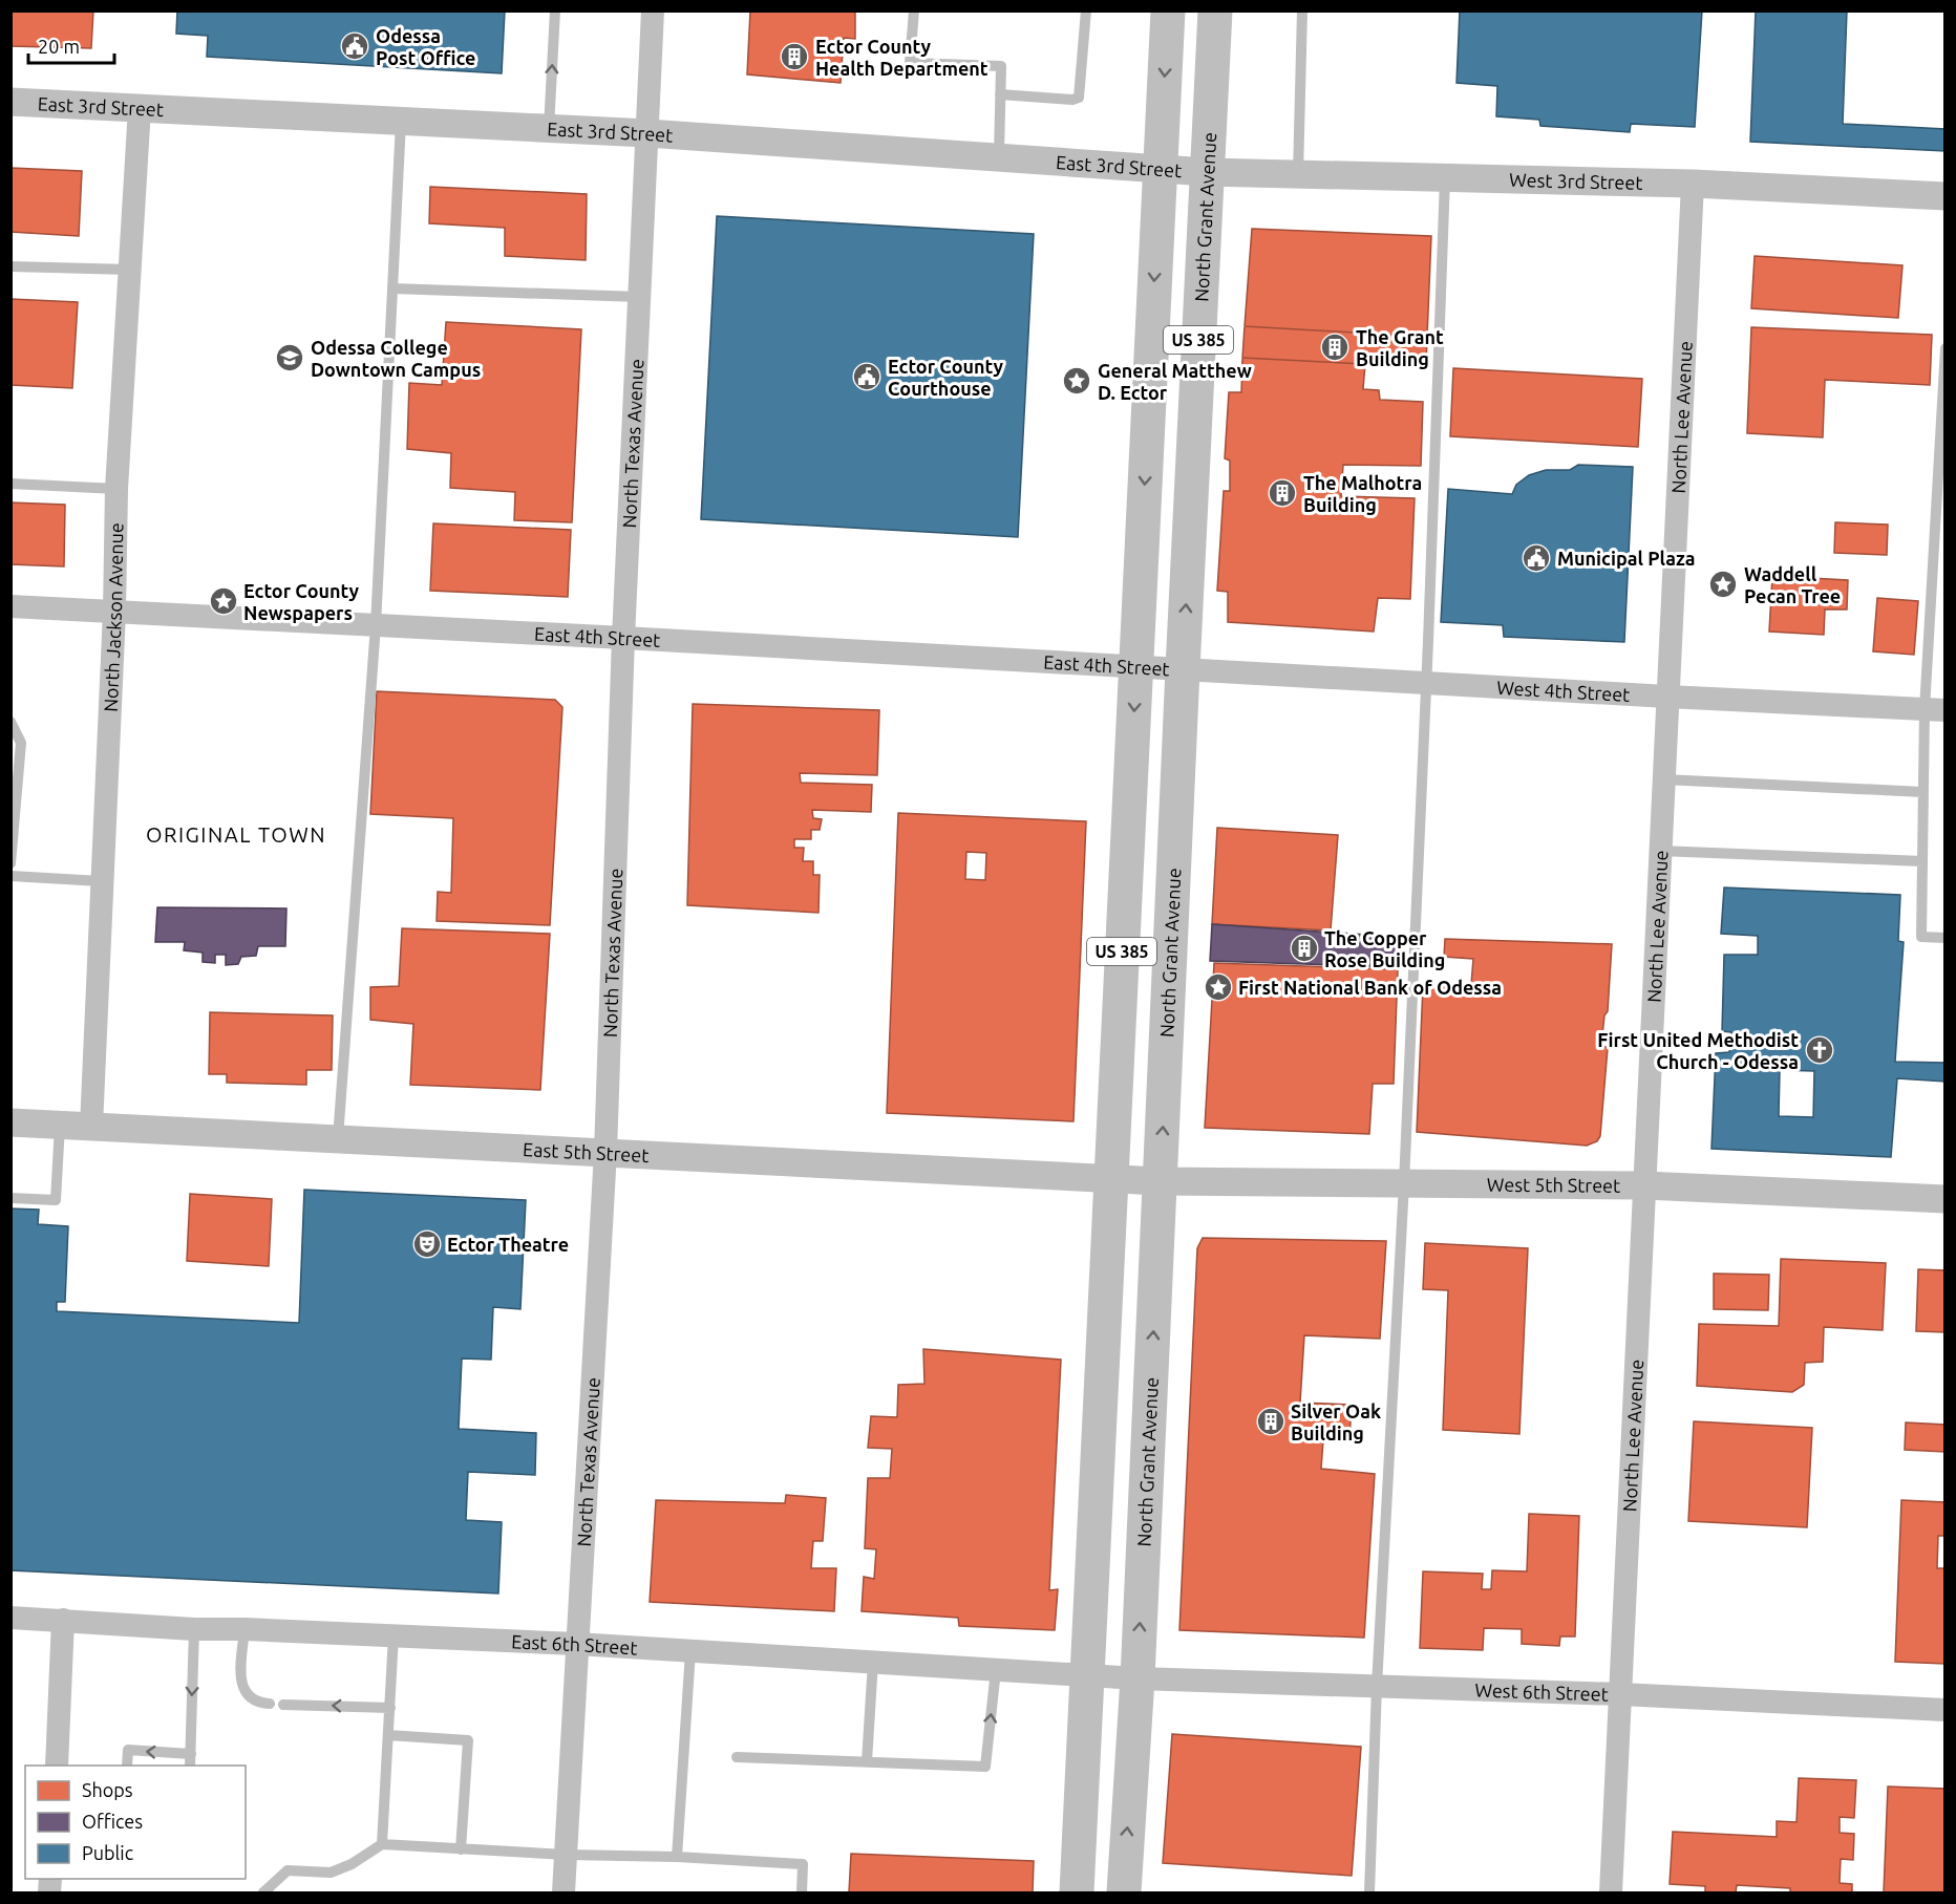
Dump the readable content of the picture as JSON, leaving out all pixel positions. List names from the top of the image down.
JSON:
{
  "streets": {
    "main road": ["North Grant Avenue", "US 385"],
    "street": [
      "East 3rd Street",
      "West 3rd Street",
      "North Lee Avenue",
      "North Texas Avenue",
      "North Jackson Avenue",
      "East 4th Street",
      "West 4th Street",
      "East 5th Street",
      "West 5th Street",
      "East 6th Street",
      "West 6th Street"
    ]
  },
  "crossings": [
    ["East 3rd Street", "West 3rd Street"],
    ["East 3rd Street", "North Grant Avenue"],
    ["East 3rd Street", "US 385"],
    ["East 3rd Street", "North Texas Avenue"],
    ["East 3rd Street", "North Jackson Avenue"],
    ["West 3rd Street", "North Grant Avenue"],
    ["West 3rd Street", "North Lee Avenue"],
    ["North Grant Avenue", "East 4th Street"],
    ["North Grant Avenue", "West 4th Street"],
    ["North Grant Avenue", "East 5th Street"],
    ["North Grant Avenue", "West 5th Street"],
    ["North Grant Avenue", "East 6th Street"],
    ["North Grant Avenue", "West 6th Street"],
    ["US 385", "East 4th Street"],
    ["US 385", "East 5th Street"],
    ["US 385", "East 6th Street"],
    ["North Lee Avenue", "West 4th Street"],
    ["North Lee Avenue", "West 5th Street"],
    ["North Lee Avenue", "West 6th Street"],
    ["North Texas Avenue", "East 4th Street"],
    ["North Texas Avenue", "East 5th Street"],
    ["North Texas Avenue", "East 6th Street"],
    ["North Jackson Avenue", "East 4th Street"],
    ["North Jackson Avenue", "East 5th Street"],
    ["East 4th Street", "West 4th Street"],
    ["East 5th Street", "West 5th Street"],
    ["East 6th Street", "West 6th Street"]
  ],
  "districts": ["ORIGINAL TOWN"],
  "places": {
    "public building": ["Odessa Post Office", "Ector County Courthouse", "Municipal Plaza"],
    "building": [
      "Ector County Health Department",
      "The Grant Building",
      "The Malhotra Building",
      "The Copper Rose Building",
      "Silver Oak Building"
    ],
    "school or university": ["Odessa College Downtown Campus"],
    "place": [
      "General Matthew D. Ector",
      "Waddell Pecan Tree",
      "Ector County Newspapers",
      "First National Bank of Odessa"
    ],
    "church": ["First United Methodist Church - Odessa"],
    "theatre": ["Ector Theatre"]
  },
  "legend": ["Shops", "Offices", "Public"],
  "scale_bar": "20 m"
}
